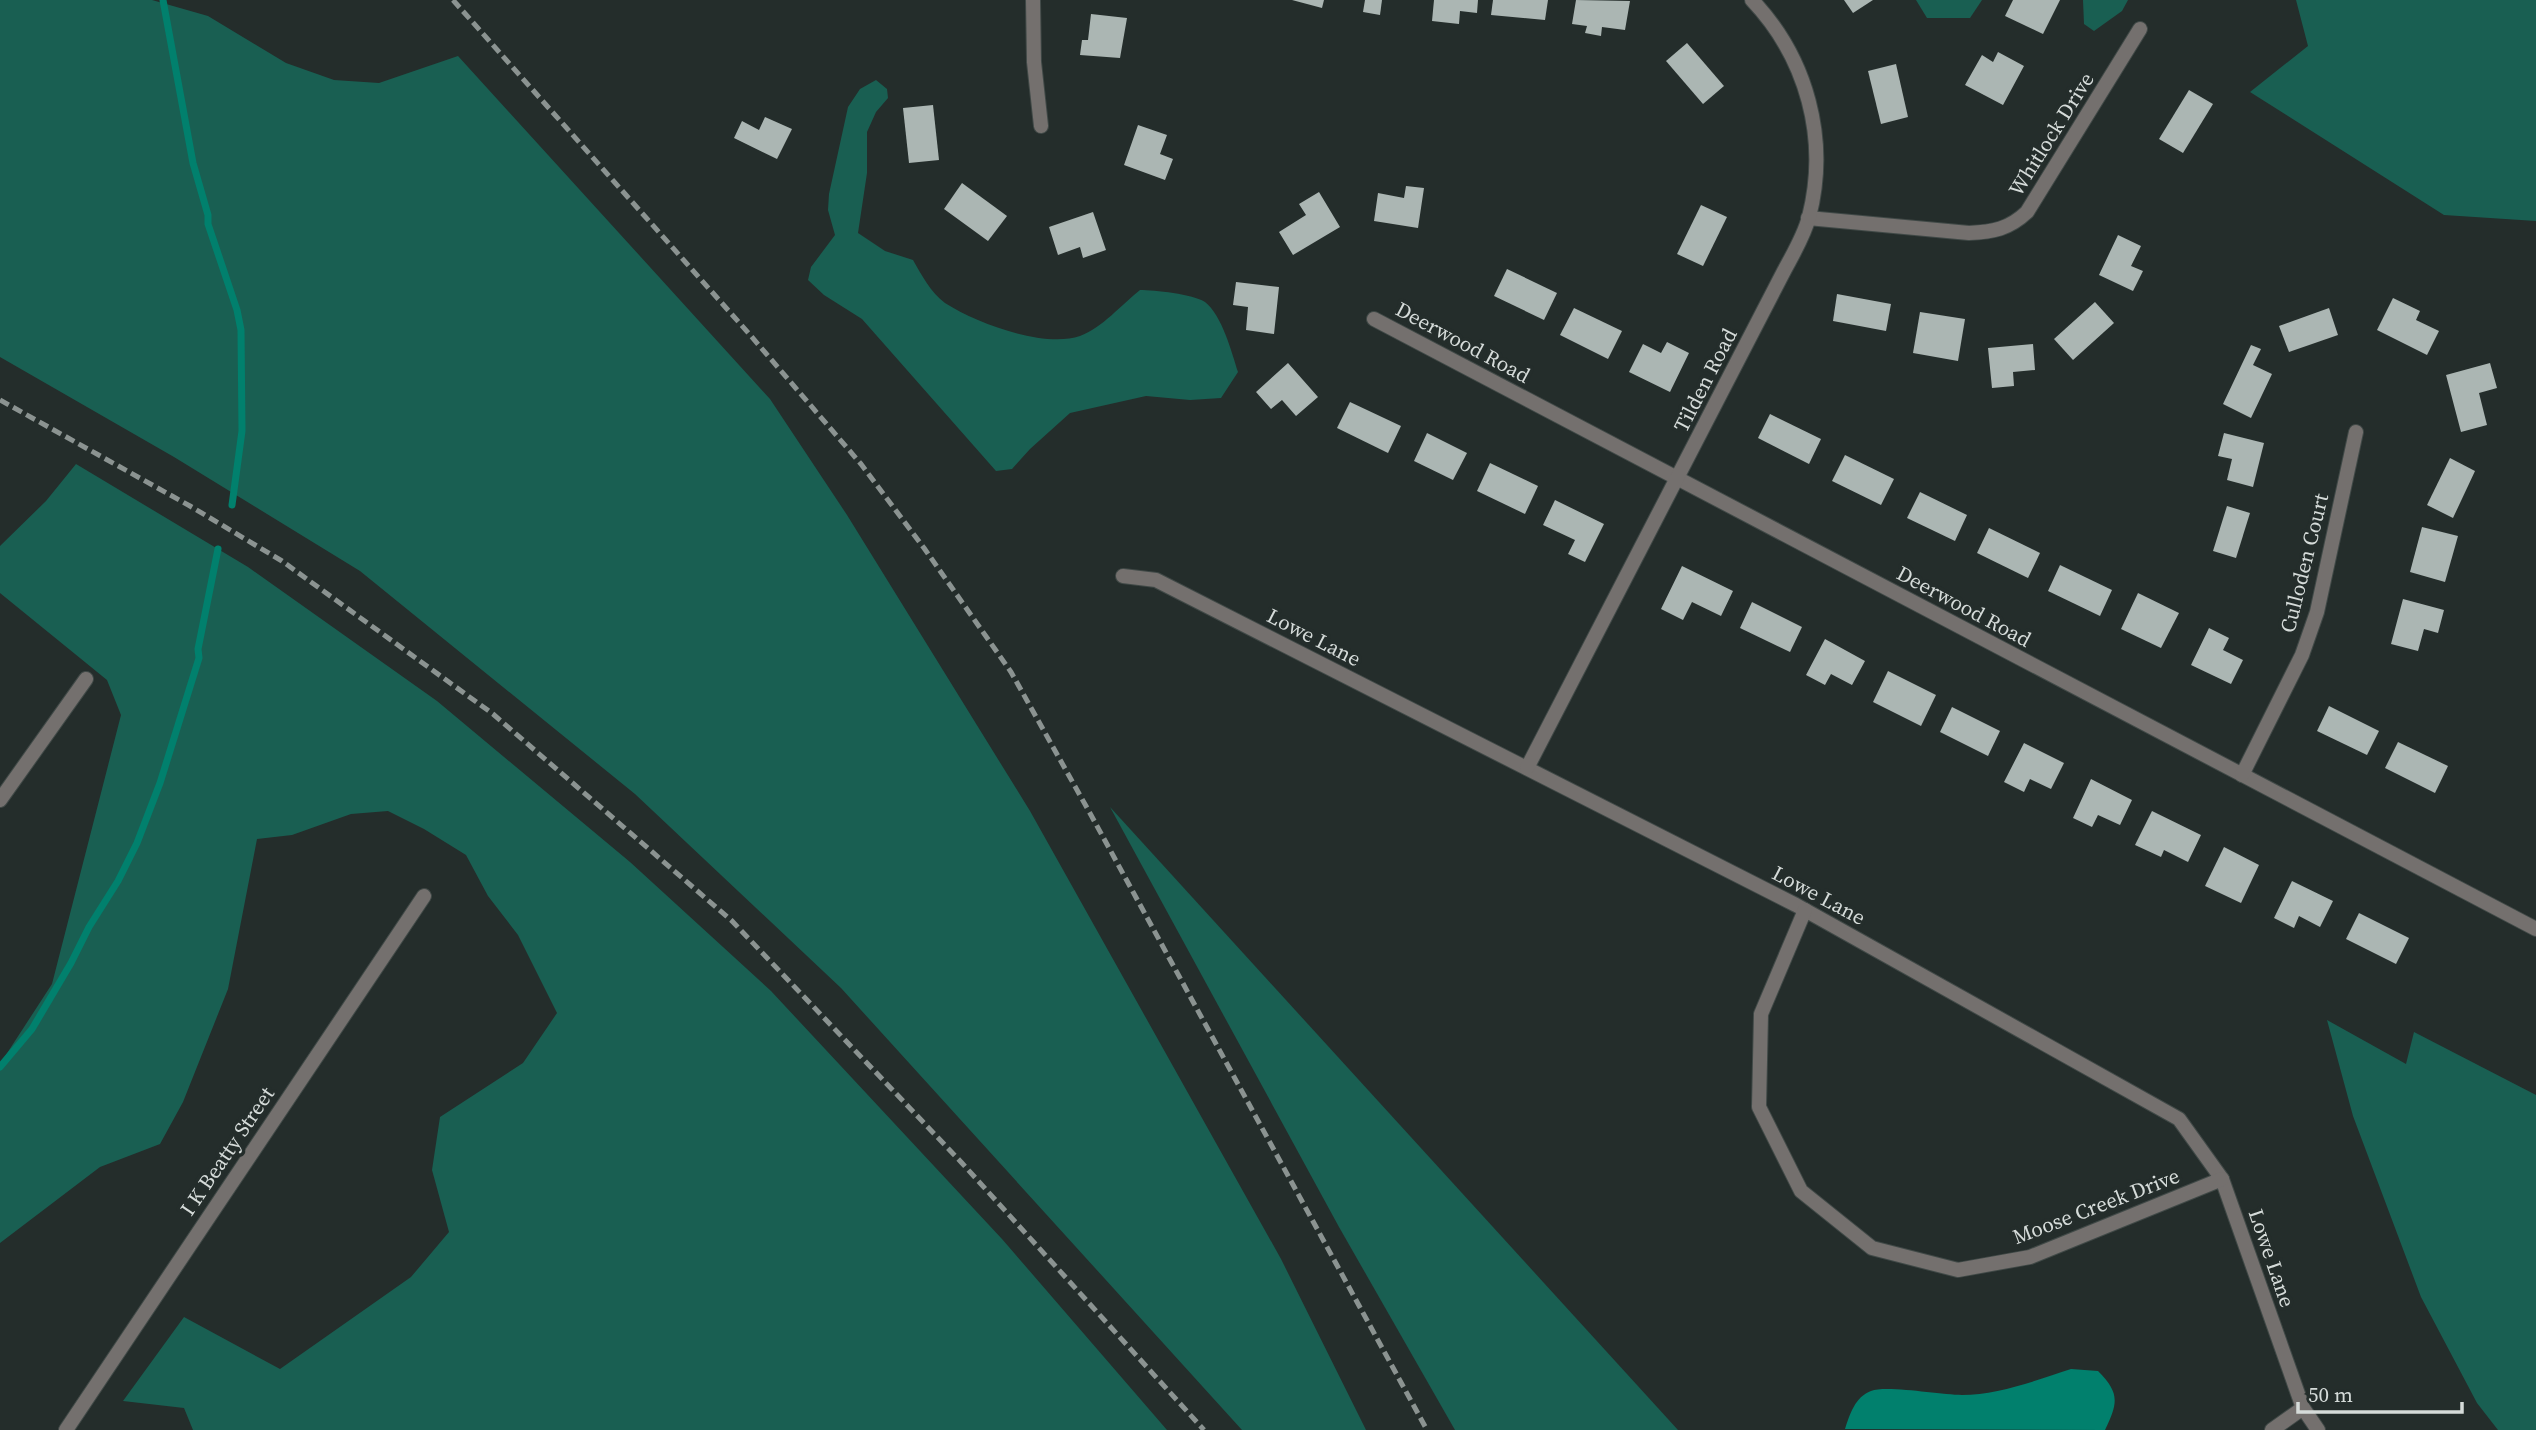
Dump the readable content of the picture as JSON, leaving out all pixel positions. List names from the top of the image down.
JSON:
{
  "streets": {
    "street": [
      "Whitlock Drive",
      "Deerwood Road",
      "Tilden Road",
      "Culloden Court",
      "Lowe Lane",
      "I K Beatty Street",
      "Moose Creek Drive"
    ]
  },
  "crossings": [
    ["Whitlock Drive", "Tilden Road"],
    ["Deerwood Road", "Tilden Road"],
    ["Deerwood Road", "Culloden Court"],
    ["Tilden Road", "Lowe Lane"],
    ["Lowe Lane", "Moose Creek Drive"]
  ],
  "scale_bar": "50 m"
}
